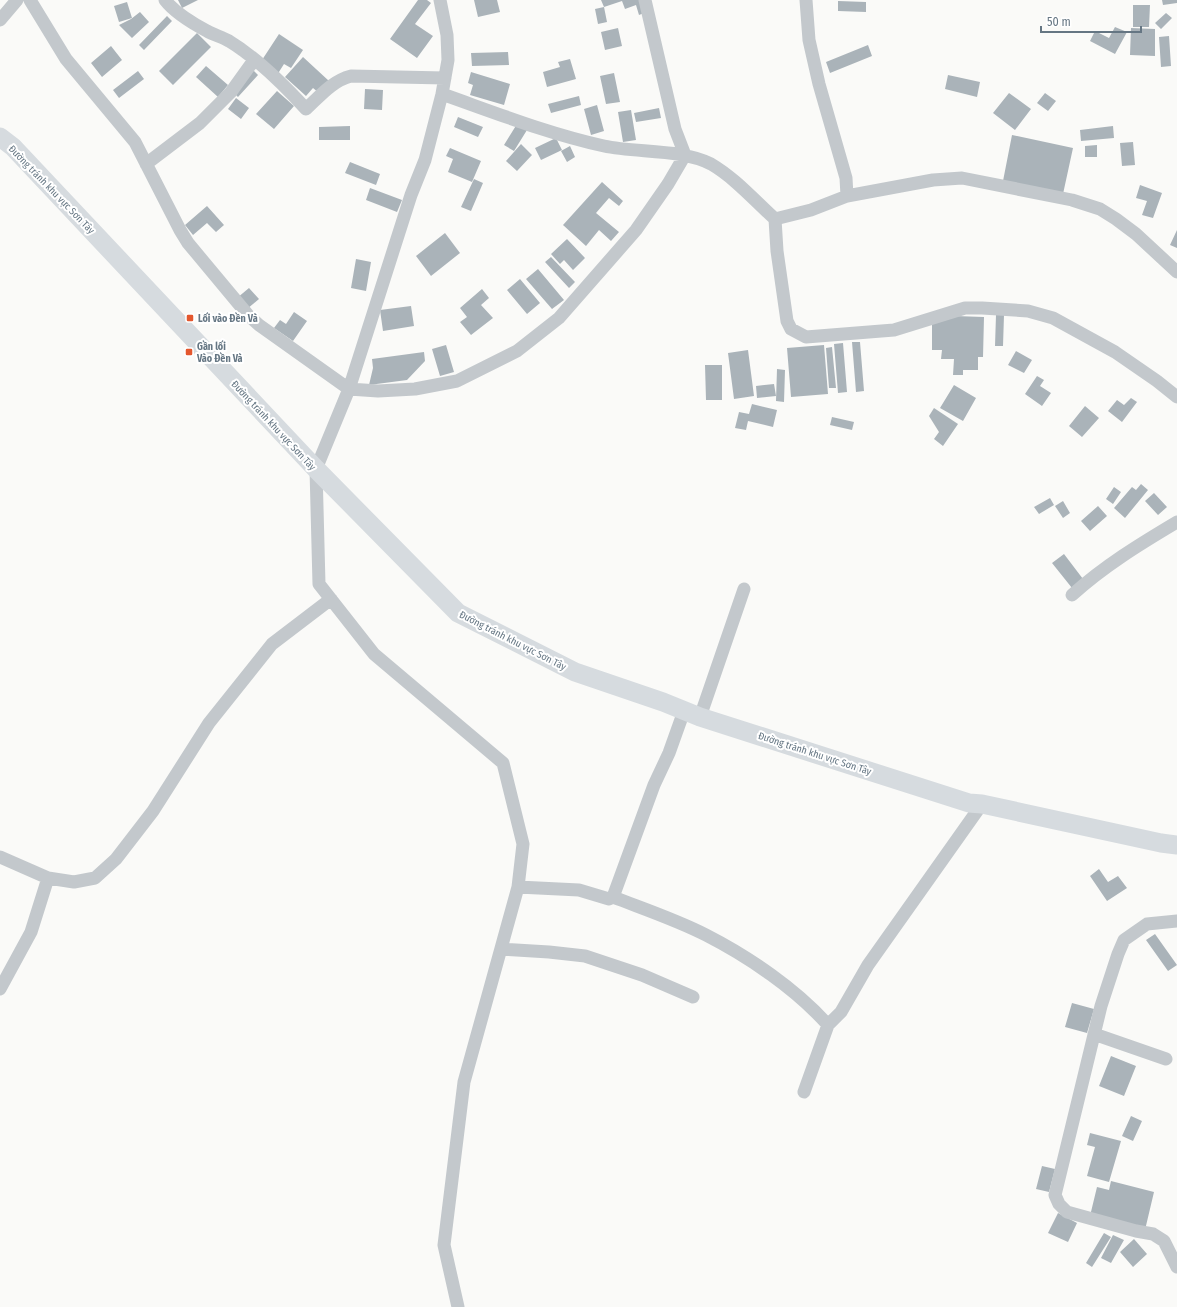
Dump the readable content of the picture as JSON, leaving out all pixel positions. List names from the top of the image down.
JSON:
{
  "streets": {
    "highway": ["Đường tránh khu vực Sơn Tây"]
  },
  "places": {
    "transit": ["Lối vào Đền Và", "Gần lối Vào Đền Và"]
  },
  "scale_bar": "50 m"
}
